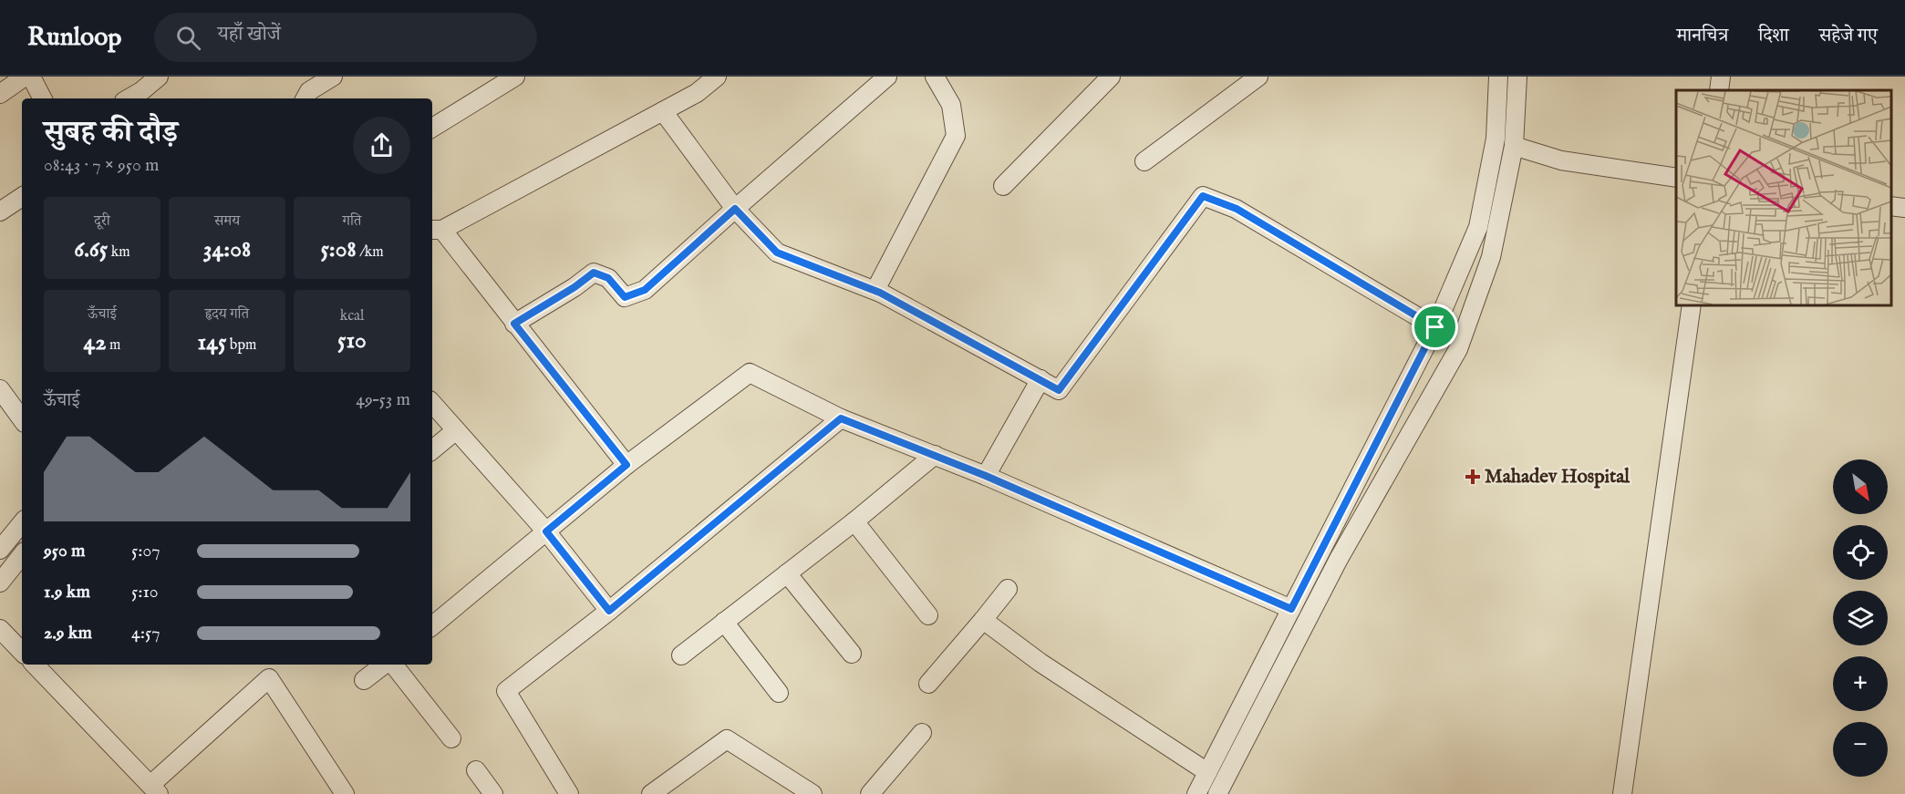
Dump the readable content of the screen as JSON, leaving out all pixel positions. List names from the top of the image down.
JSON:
{
  "places": {
    "health": ["Mahadev Hospital"]
  },
  "north": "bottom right",
  "page": {
    "header": "Runloop",
    "search": "यहाँ खोजें",
    "nav": ["मानचित्र", "दिशा", "सहेजे गए"],
    "heading": ["सुबह की दौड़", "08:43 · 7 × 950 m"],
    "stats": [
      ["दूरी", "6.65 km"],
      ["समय", "34:08"],
      ["गति", "5:08 /km"],
      ["ऊँचाई", "42 m"],
      ["हृदय गति", "145 bpm"],
      ["kcal", "510"]
    ],
    "chart": ["ऊँचाई", "49–53 m"],
    "map_buttons": ["+", "−"],
    "list": [
      {
        "name": "950 m",
        "note": "5:07"
      },
      {
        "name": "1.9 km",
        "note": "5:10"
      },
      {
        "name": "2.9 km",
        "note": "4:57"
      }
    ]
  }
}
